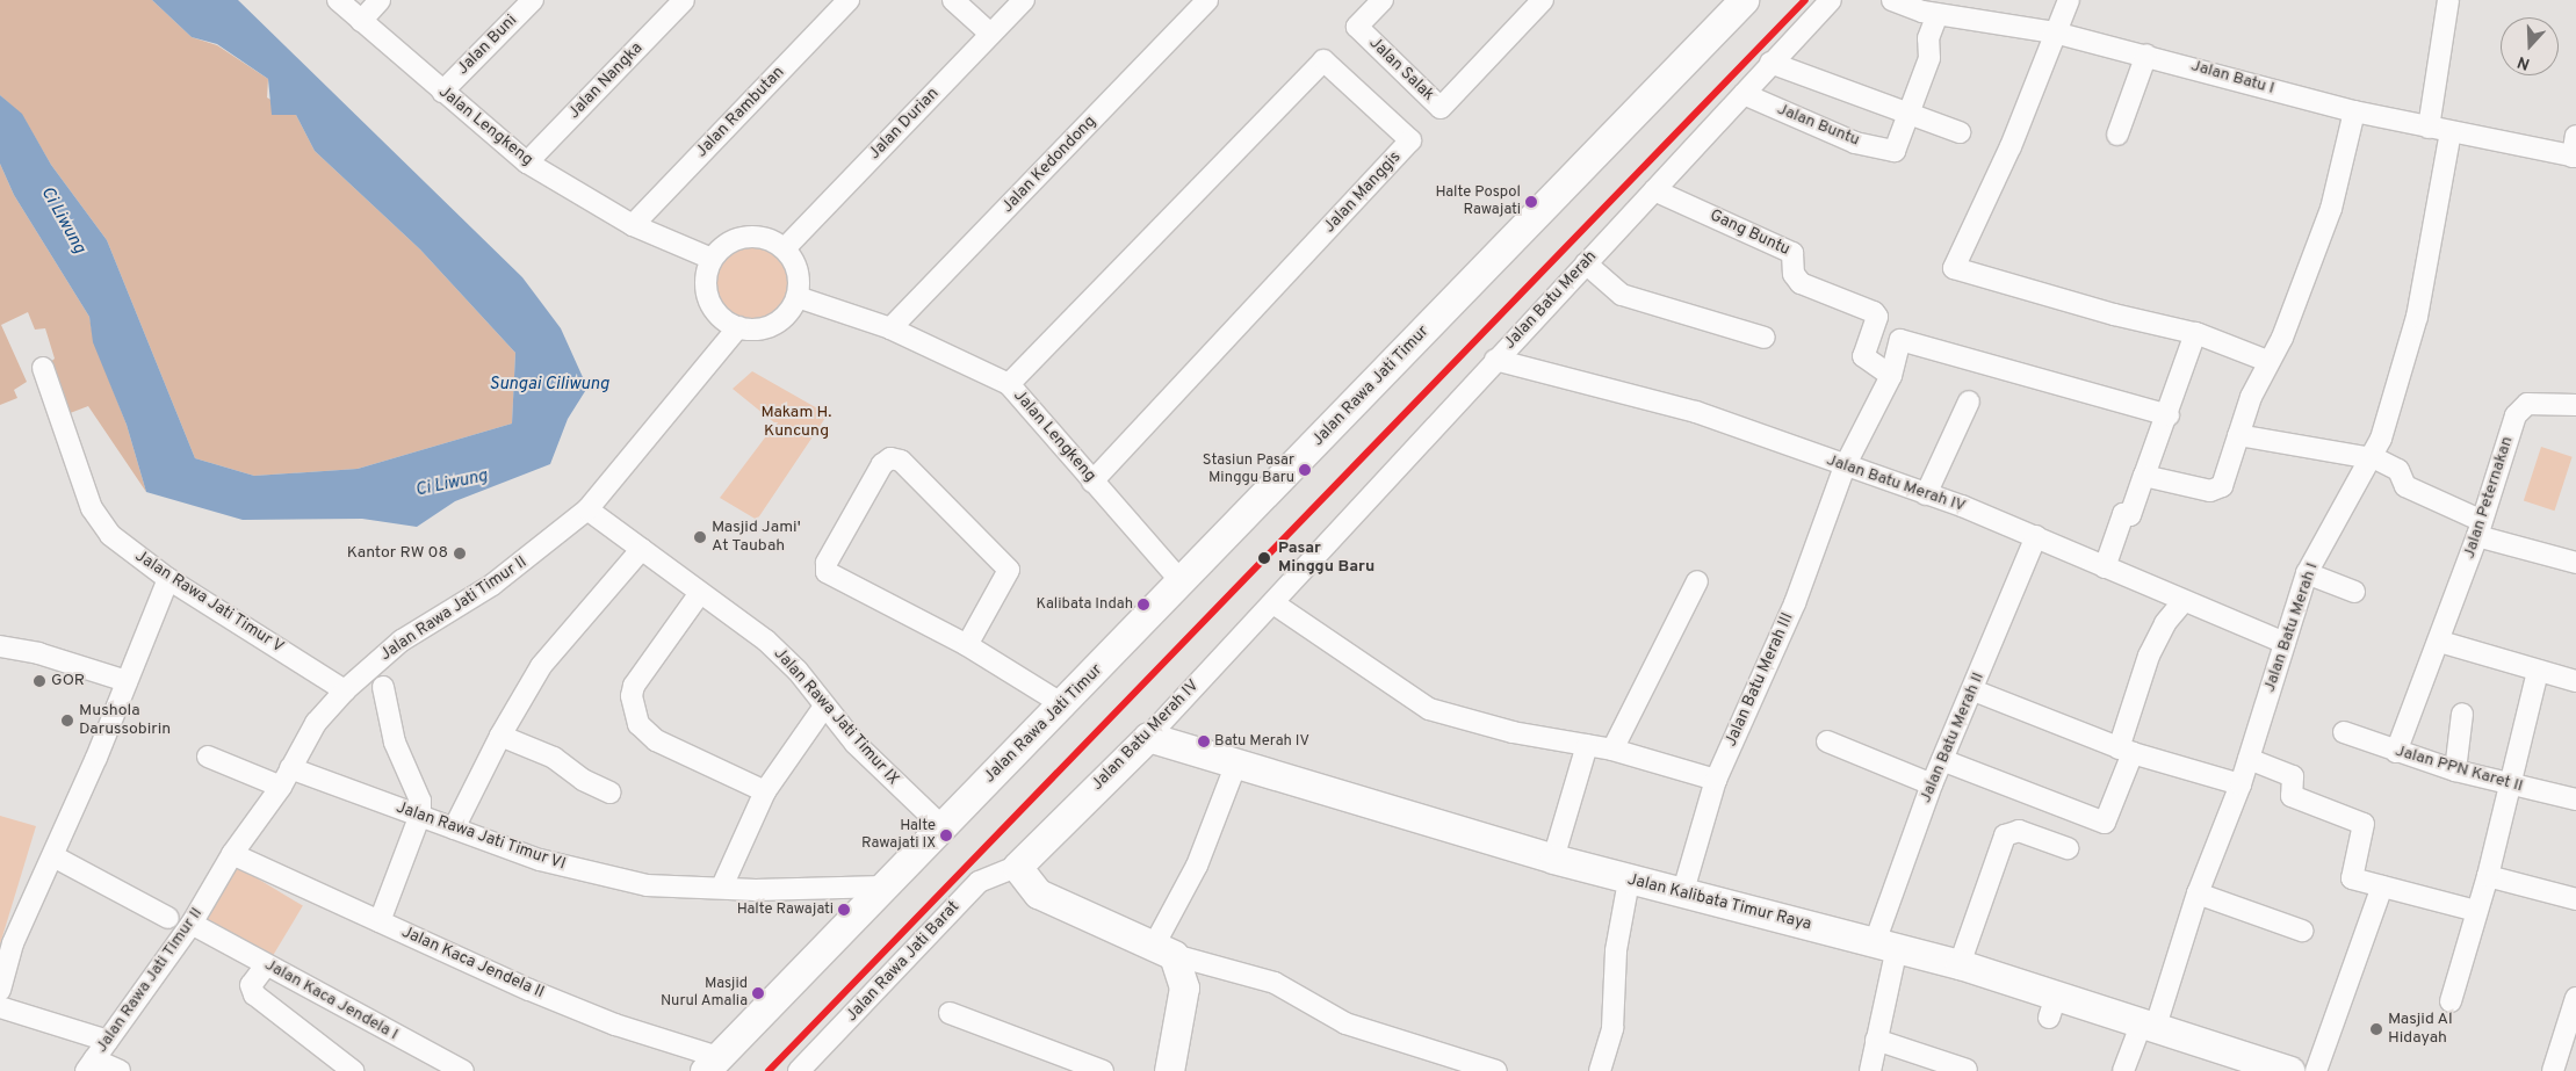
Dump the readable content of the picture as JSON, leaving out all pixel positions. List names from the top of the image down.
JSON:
{
  "streets": {
    "street": [
      "Jalan Buni",
      "Jalan Salak",
      "Jalan Batu I",
      "Jalan Nangka",
      "Jalan Rambutan",
      "Jalan Durian",
      "Jalan Buntu",
      "Jalan Lengkeng",
      "Jalan Kedondong",
      "Jalan Manggis",
      "Gang Buntu",
      "Jalan Batu Merah",
      "Jalan Rawa Jati Timur",
      "Jalan Batu Merah IV",
      "Jalan Peternakan",
      "Jalan Rawa Jati Timur V",
      "Jalan Rawa Jati Timur II",
      "Jalan Batu Merah I",
      "Jalan Batu Merah III",
      "Jalan Rawa Jati Timur IX",
      "Jalan Batu Merah II",
      "Jalan PPN Karet II",
      "Jalan Rawa Jati Timur VI",
      "Jalan Kalibata Timur Raya",
      "Jalan Rawa Jati Barat",
      "Jalan Kaca Jendela II",
      "Jalan Kaca Jendela I"
    ]
  },
  "crossings": [
    ["Jalan Buni", "Jalan Lengkeng"],
    ["Jalan Batu I", "Jalan Batu Merah I"],
    ["Jalan Nangka", "Jalan Lengkeng"],
    ["Jalan Rambutan", "Jalan Lengkeng"],
    ["Jalan Durian", "Jalan Lengkeng"],
    ["Jalan Durian", "Jalan Rawa Jati Timur II"],
    ["Jalan Buntu", "Jalan Batu Merah"],
    ["Jalan Lengkeng", "Jalan Kedondong"],
    ["Jalan Lengkeng", "Jalan Manggis"],
    ["Jalan Lengkeng", "Jalan Rawa Jati Timur"],
    ["Jalan Lengkeng", "Jalan Rawa Jati Timur II"],
    ["Gang Buntu", "Jalan Batu Merah"],
    ["Gang Buntu", "Jalan Batu Merah III"],
    ["Jalan Batu Merah", "Jalan Batu Merah IV"],
    ["Jalan Rawa Jati Timur", "Jalan Rawa Jati Timur IX"],
    ["Jalan Rawa Jati Timur", "Jalan Rawa Jati Timur VI"],
    ["Jalan Rawa Jati Timur", "Jalan Kaca Jendela II"],
    ["Jalan Batu Merah IV", "Jalan Batu Merah I"],
    ["Jalan Batu Merah IV", "Jalan Batu Merah III"],
    ["Jalan Batu Merah IV", "Jalan Batu Merah II"],
    ["Jalan Batu Merah IV", "Jalan Kalibata Timur Raya"],
    ["Jalan Batu Merah IV", "Jalan Rawa Jati Barat"],
    ["Jalan Peternakan", "Jalan PPN Karet II"],
    ["Jalan Rawa Jati Timur V", "Jalan Rawa Jati Timur II"],
    ["Jalan Rawa Jati Timur II", "Jalan Rawa Jati Timur IX"],
    ["Jalan Rawa Jati Timur II", "Jalan Rawa Jati Timur VI"],
    ["Jalan Rawa Jati Timur II", "Jalan Kaca Jendela II"],
    ["Jalan Rawa Jati Timur II", "Jalan Kaca Jendela I"],
    ["Jalan Batu Merah I", "Jalan Kalibata Timur Raya"],
    ["Jalan Batu Merah III", "Jalan Kalibata Timur Raya"],
    ["Jalan Batu Merah II", "Jalan Kalibata Timur Raya"]
  ],
  "water": ["Ci Liwung", "Sungai Ciliwung"],
  "parks": ["Makam H. Kuncung"],
  "places": [
    "Halte Pospol Rawajati",
    "Stasiun Pasar Minggu Baru",
    "Masjid Jami' At Taubah",
    "Kantor RW 08",
    "Pasar Minggu Baru",
    "Kalibata Indah",
    "GOR",
    "Mushola Darussobirin",
    "Batu Merah IV",
    "Halte Rawajati IX",
    "Halte Rawajati",
    "Masjid Nurul Amalia",
    "Masjid Al Hidayah"
  ],
  "north": "bottom"
}
